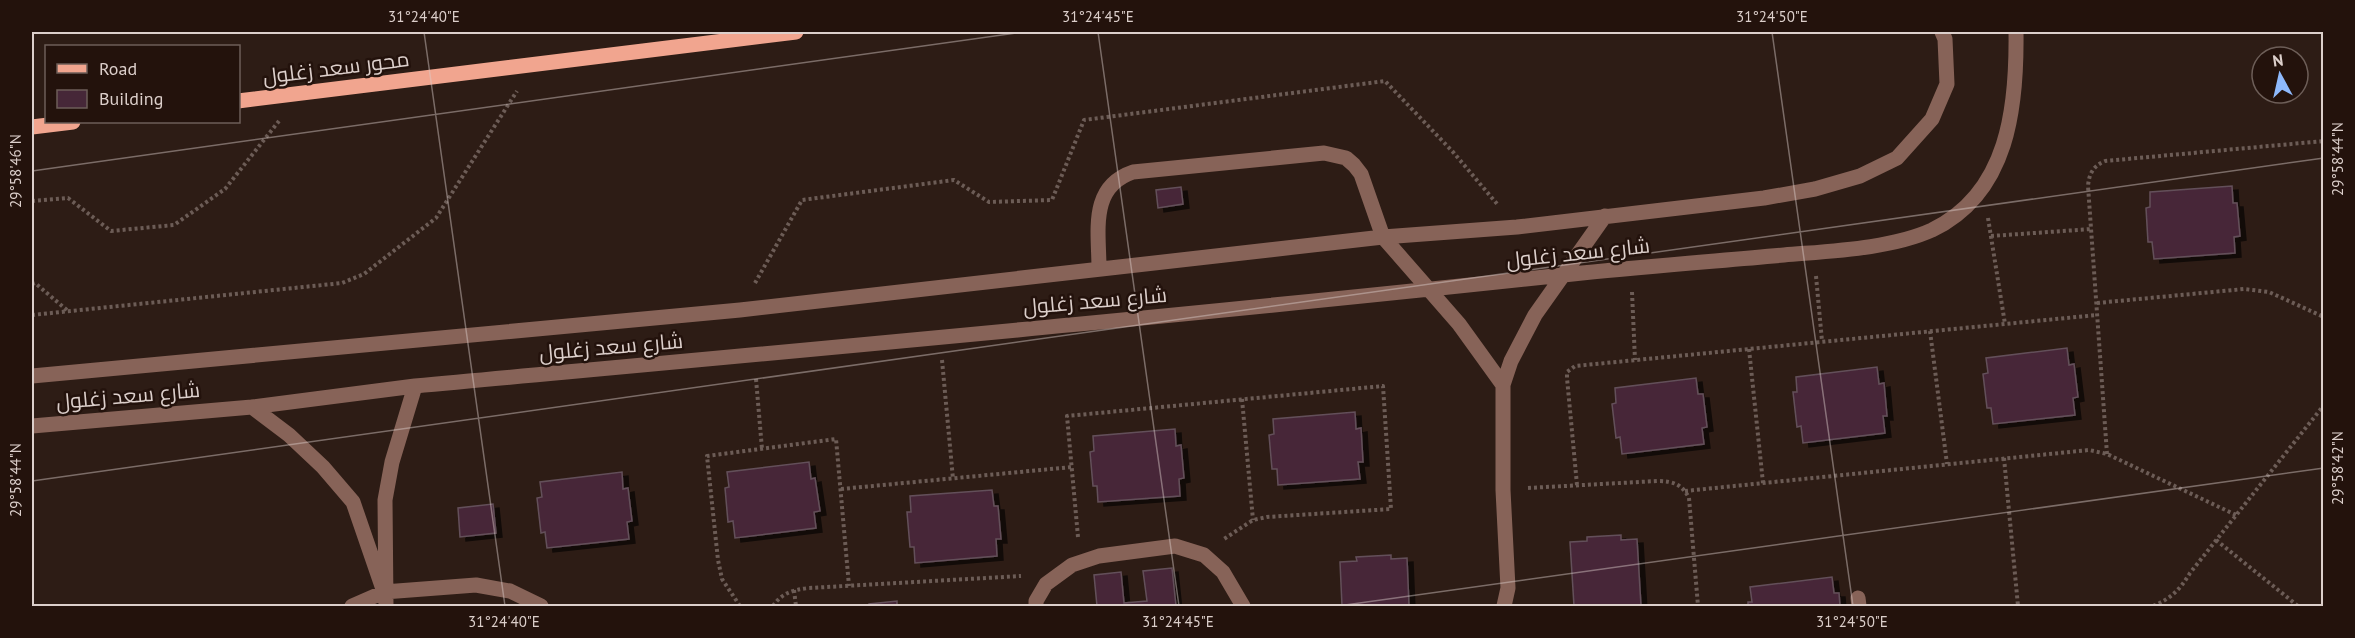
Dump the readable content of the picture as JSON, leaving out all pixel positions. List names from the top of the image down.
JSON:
{
  "streets": {
    "main road": ["محور سعد زغلول"],
    "street": ["شارع سعد زغلول"]
  },
  "legend": ["Road", "Building"],
  "north": "top",
  "coordinates": [
    "31°24'40\"E",
    "31°24'45\"E",
    "31°24'50\"E",
    "29°58'44\"N",
    "29°58'46\"N",
    "29°58'42\"N"
  ]
}
